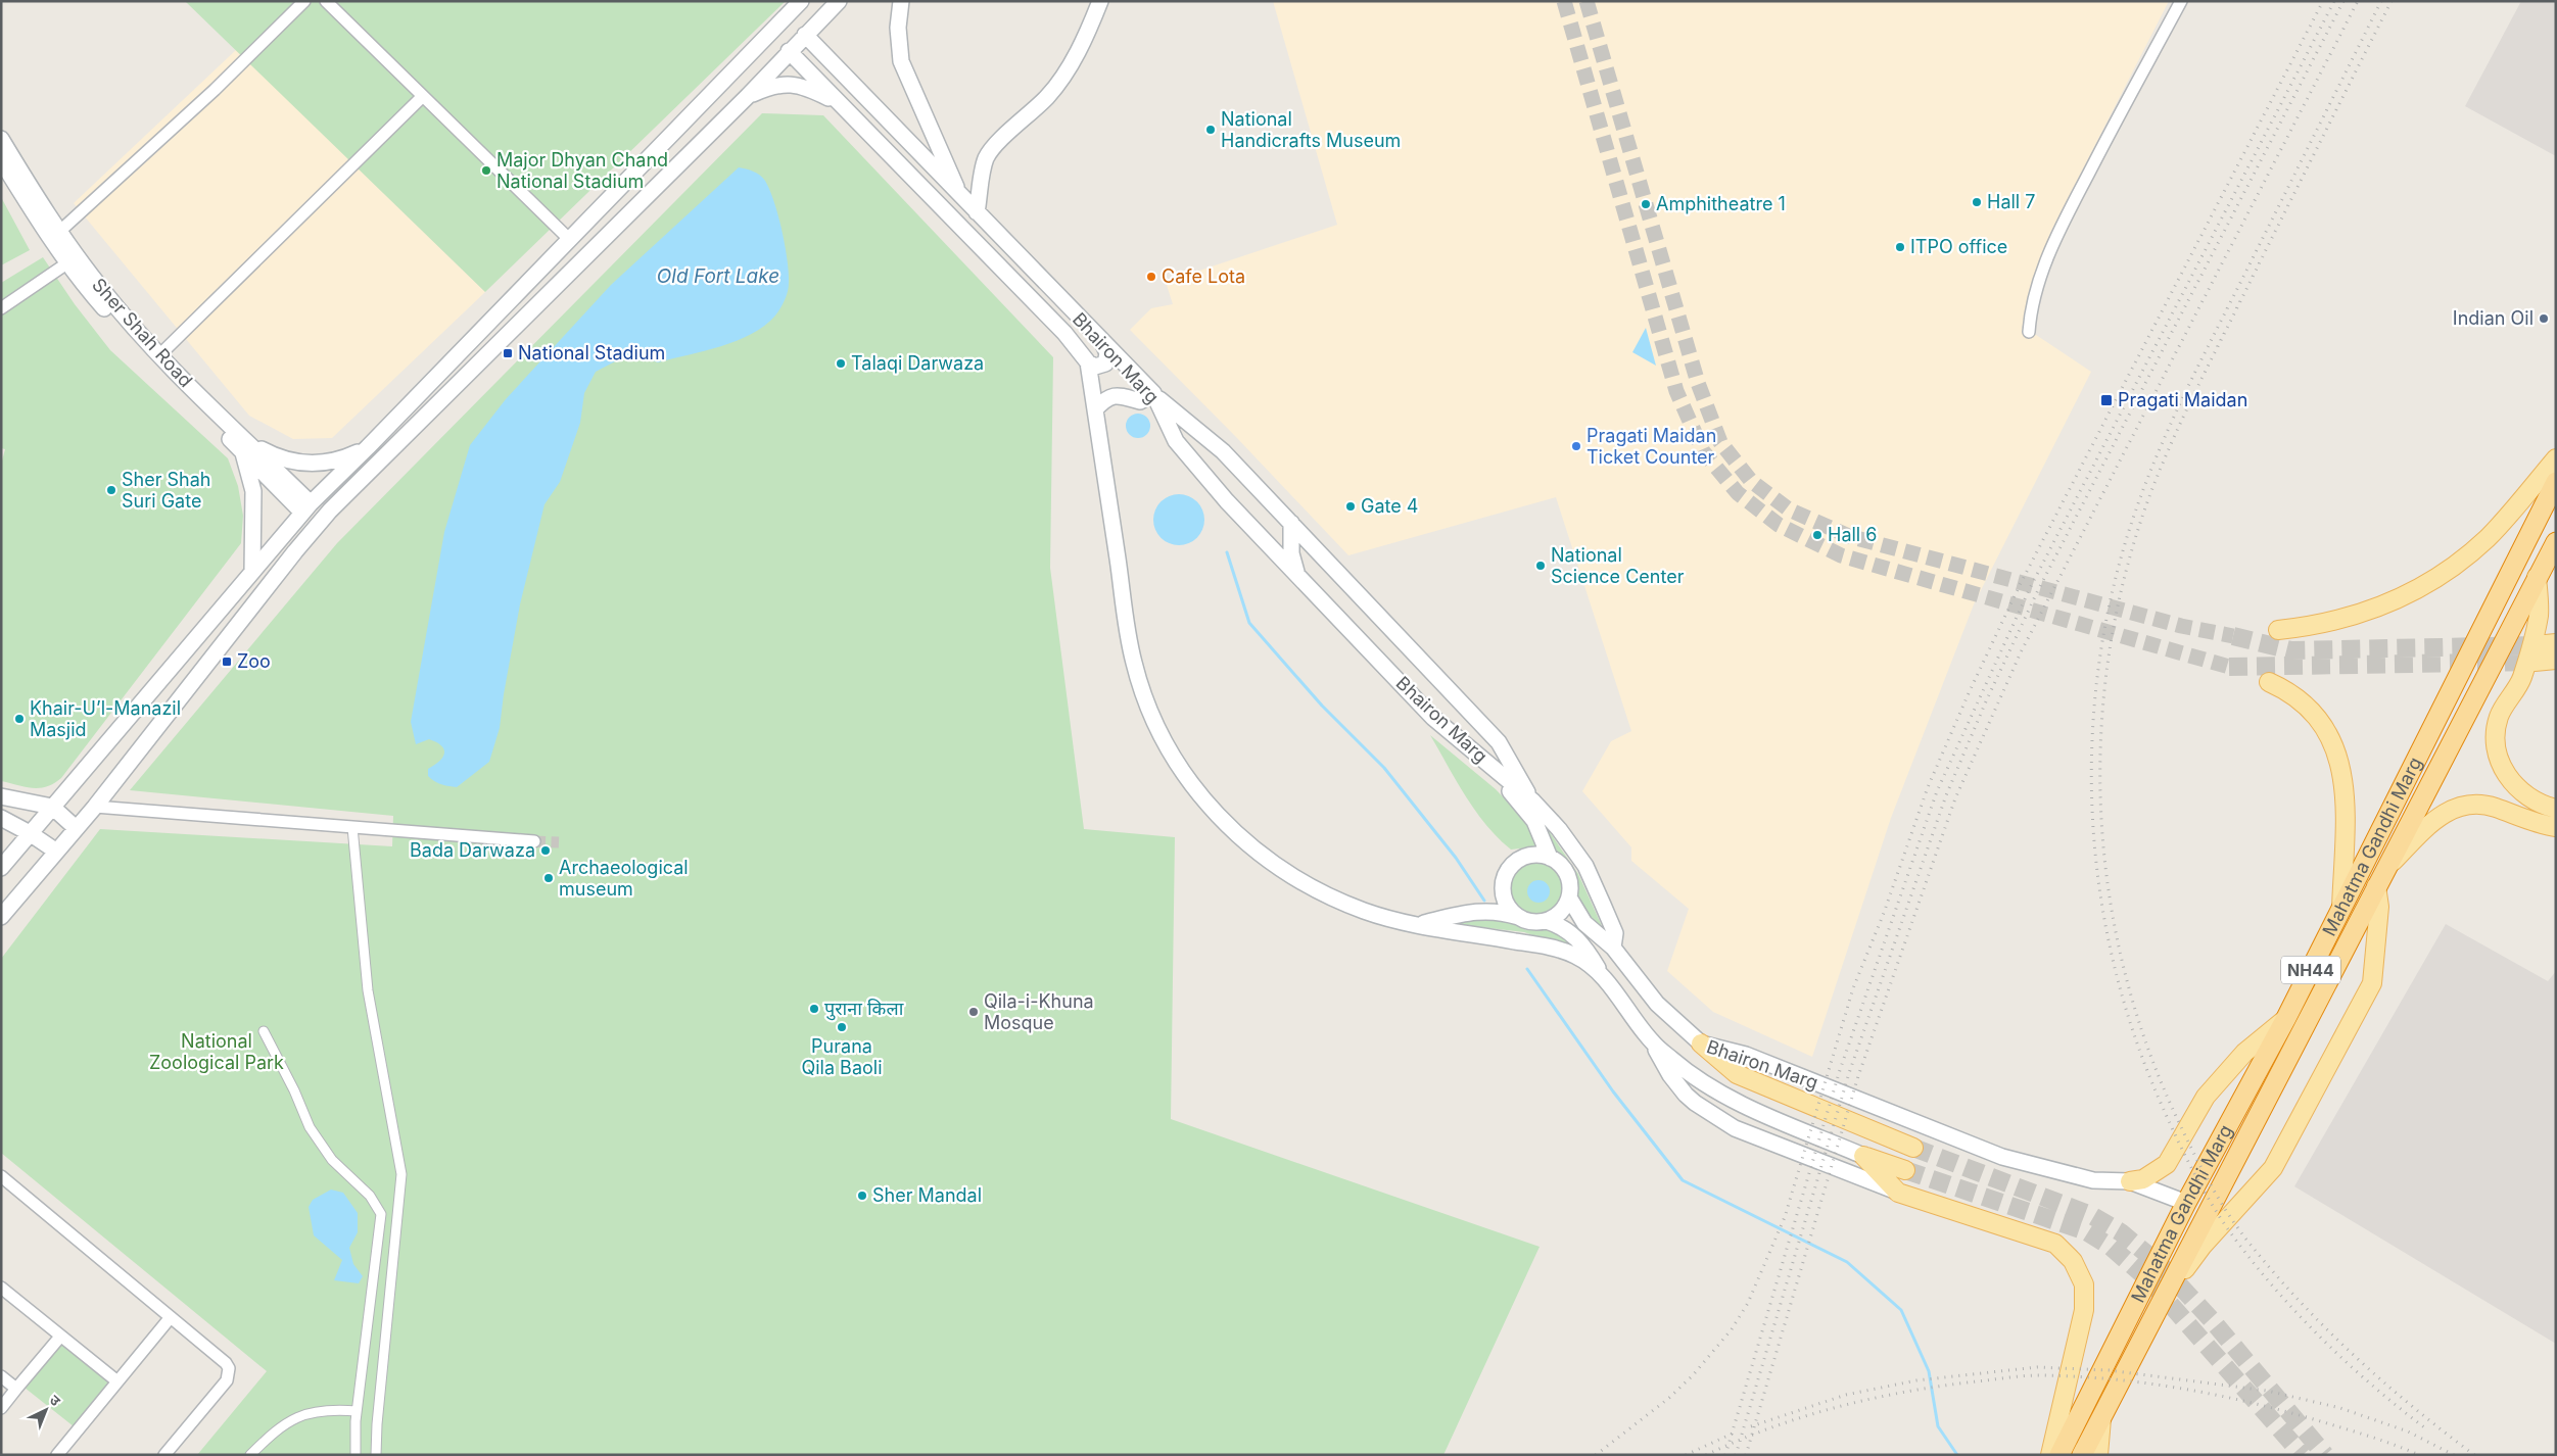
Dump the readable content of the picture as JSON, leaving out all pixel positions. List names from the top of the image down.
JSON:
{
  "streets": {
    "highway": ["Mahatma Gandhi Marg", "NH44"],
    "main road": ["Sher Shah Road", "Bhairon Marg"]
  },
  "crossings": [
    ["Bhairon Marg", "Mahatma Gandhi Marg"]
  ],
  "water": ["Old Fort Lake"],
  "parks": ["National Zoological Park"],
  "places": {
    "other": [
      "National Handicrafts Museum",
      "Major Dhyan Chand National Stadium",
      "Hall 7",
      "Amphitheatre 1",
      "ITPO office",
      "Cafe Lota",
      "Indian Oil",
      "Talaqi Darwaza",
      "Pragati Maidan Ticket Counter",
      "Sher Shah Suri Gate",
      "Gate 4",
      "Hall 6",
      "National Science Center",
      "Khair-U’l-Manazil Masjid",
      "Bada Darwaza",
      "Archaeological museum",
      "पुराना किला",
      "Qila-i-Khuna Mosque",
      "Purana Qila Baoli",
      "Sher Mandal"
    ],
    "transit": ["National Stadium", "Pragati Maidan", "Zoo"]
  },
  "north": "top right"
}
